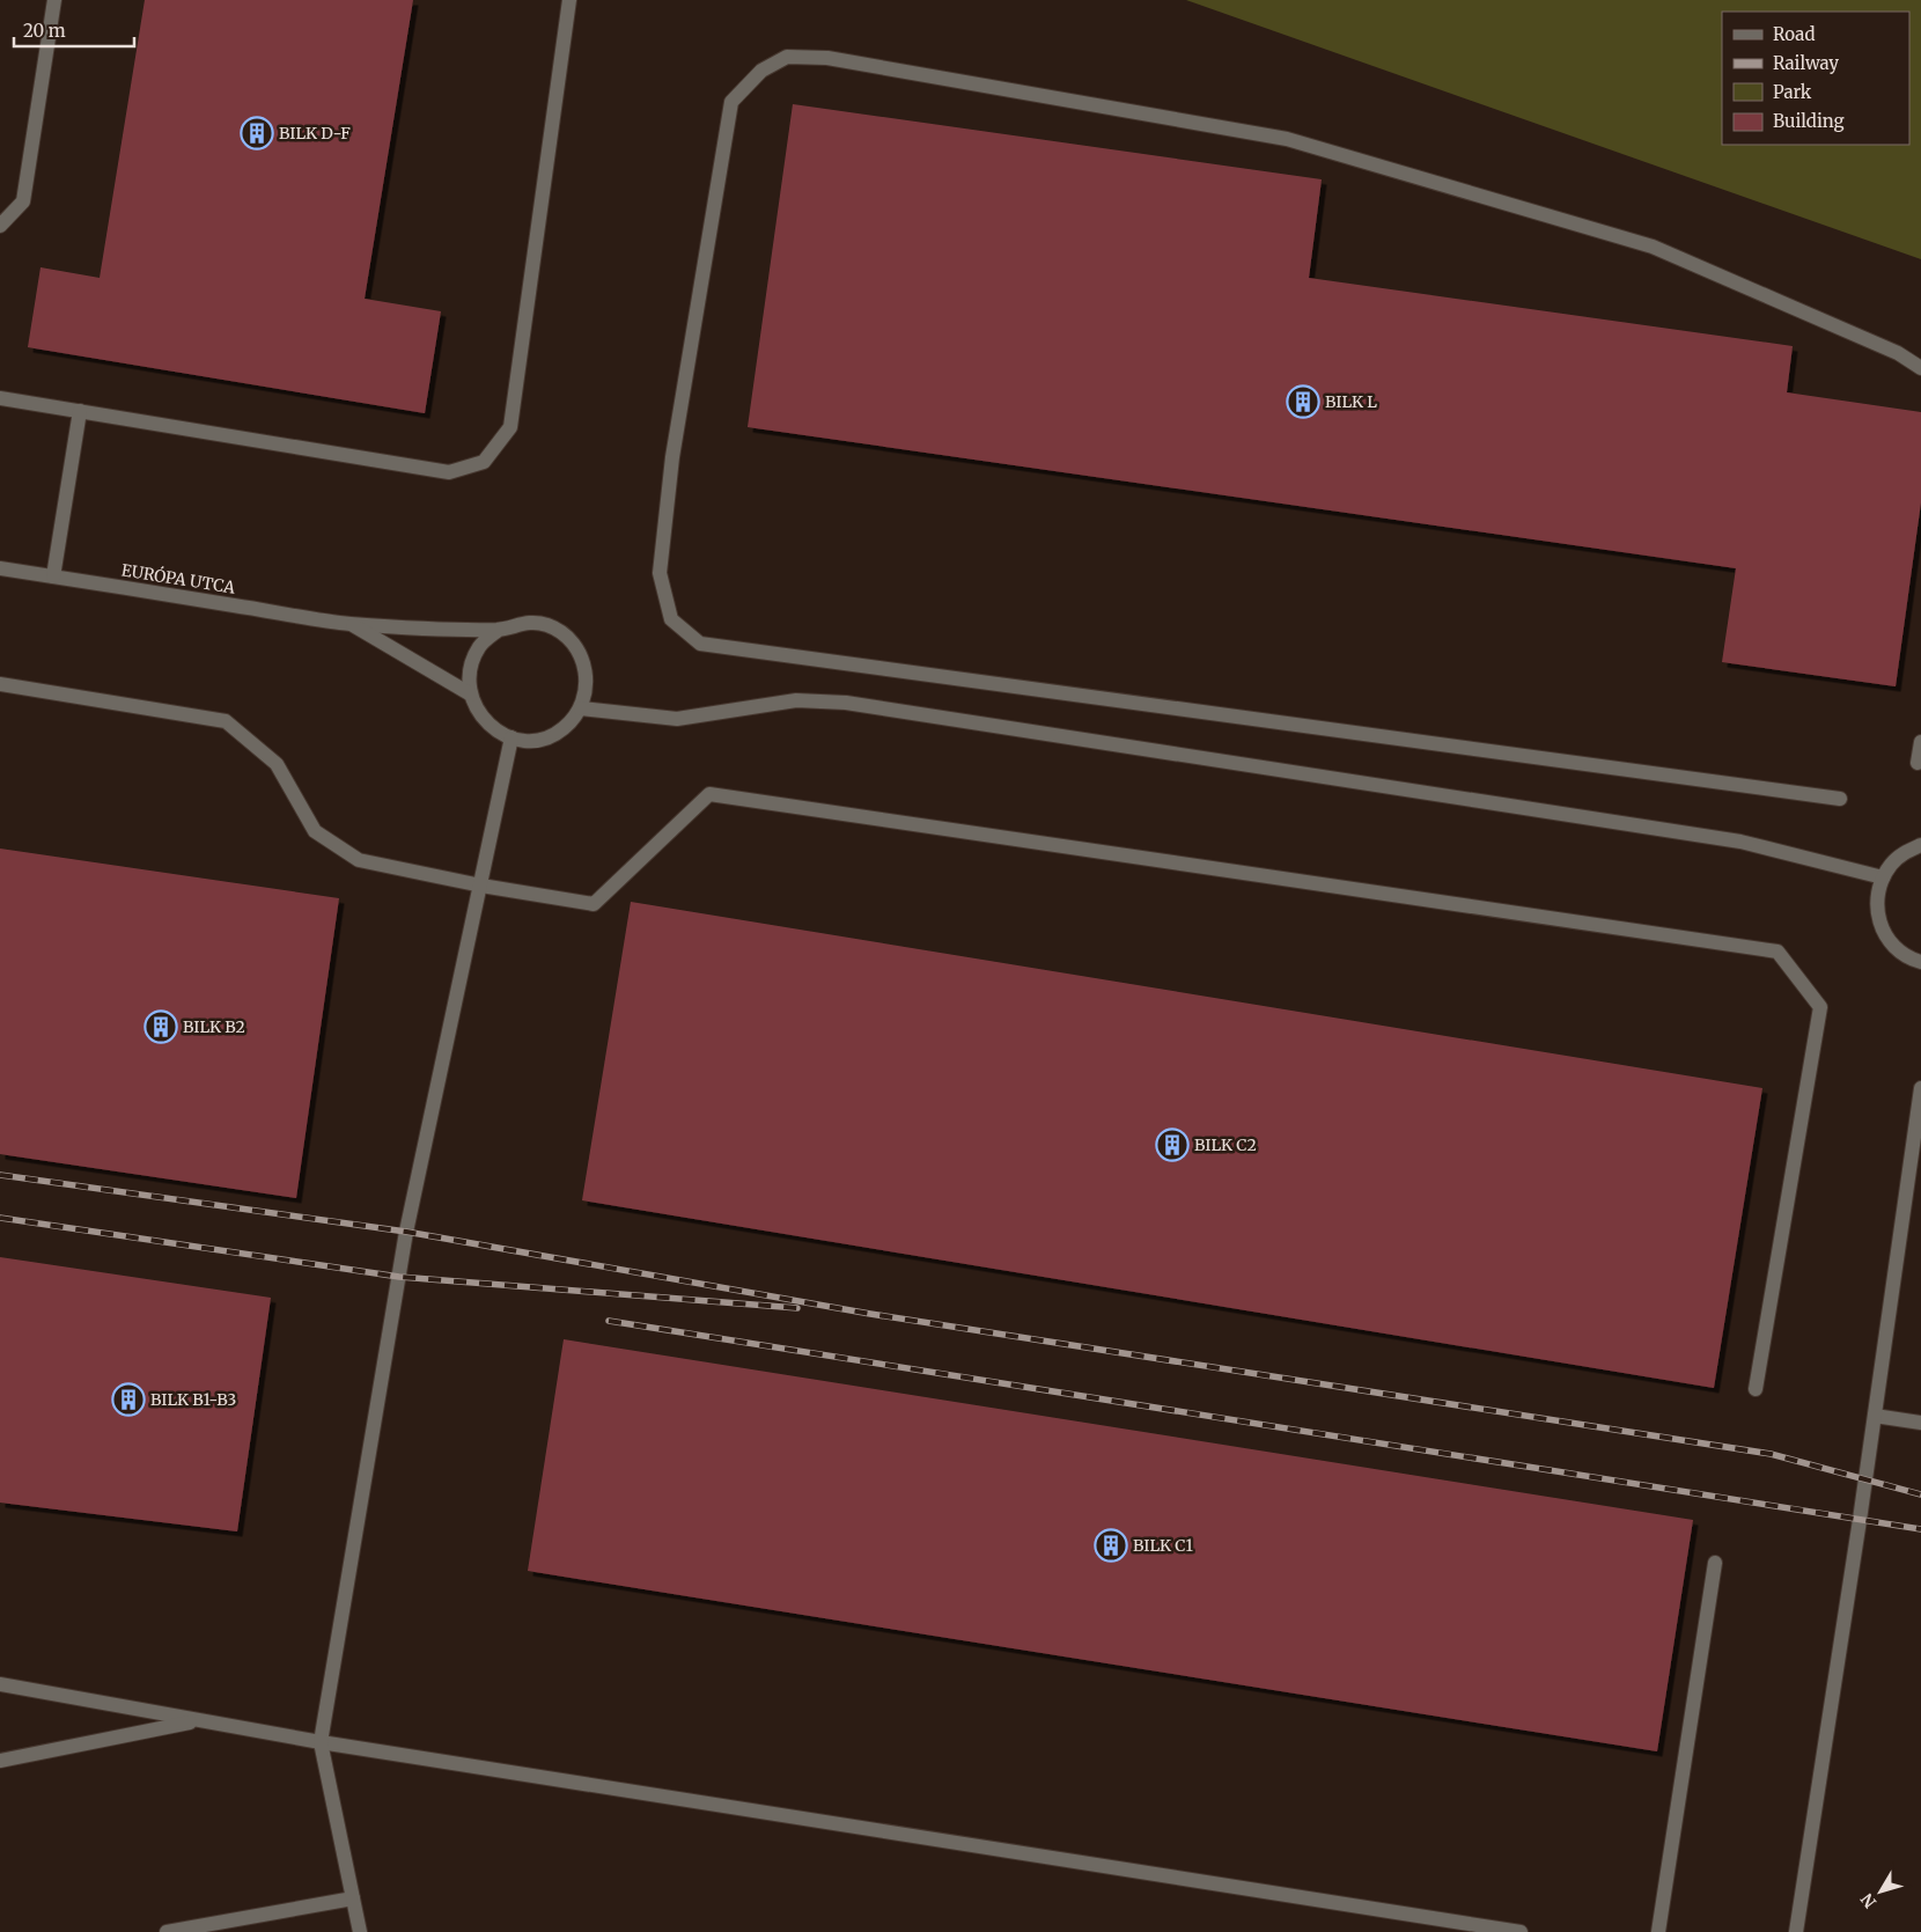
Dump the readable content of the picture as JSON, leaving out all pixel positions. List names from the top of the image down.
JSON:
{
  "streets": {
    "street": ["EURÓPA UTCA"]
  },
  "places": {
    "building": [
      "BILK D-F",
      "BILK L",
      "BILK B2",
      "BILK C2",
      "BILK B1-B3",
      "BILK C1"
    ]
  },
  "legend": [
    "Road",
    "Railway",
    "Park",
    "Building"
  ],
  "scale_bar": "20 m",
  "north": "bottom left"
}
